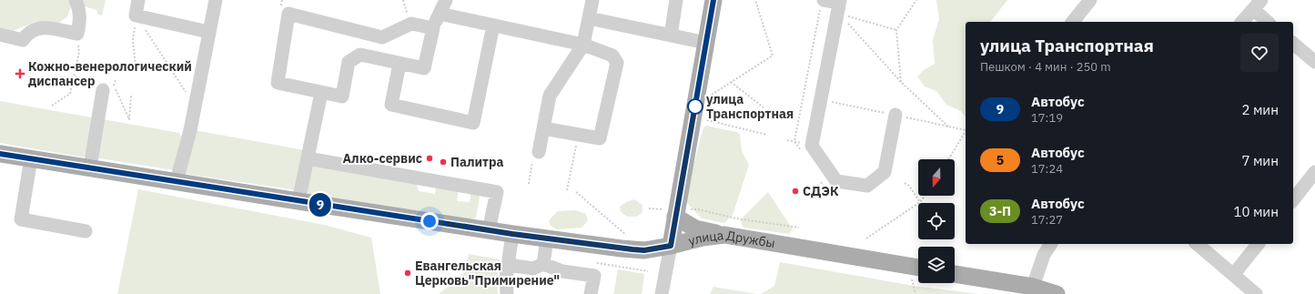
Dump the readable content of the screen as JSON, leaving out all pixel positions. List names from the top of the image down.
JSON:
{
  "streets": {
    "main road": ["улица Дружбы"]
  },
  "places": {
    "health": ["Кожно-венерологический диспансер"],
    "other": [
      "улица Транспортная",
      "Алко-сервис",
      "Палитра",
      "СДЭК",
      "Евангельская Церковь\"Примирение\""
    ]
  },
  "lines": ["bus line 9"],
  "north": "bottom",
  "page": {
    "on_map": "9",
    "heading": ["улица Транспортная", "Пешком · 4 мин · 250 m"],
    "list": [
      {
        "mark": "9",
        "name": "Автобус",
        "note": "17:19",
        "value": "2 мин"
      },
      {
        "mark": "5",
        "name": "Автобус",
        "note": "17:24",
        "value": "7 мин"
      },
      {
        "mark": "3-П",
        "name": "Автобус",
        "note": "17:27",
        "value": "10 мин"
      }
    ]
  }
}
